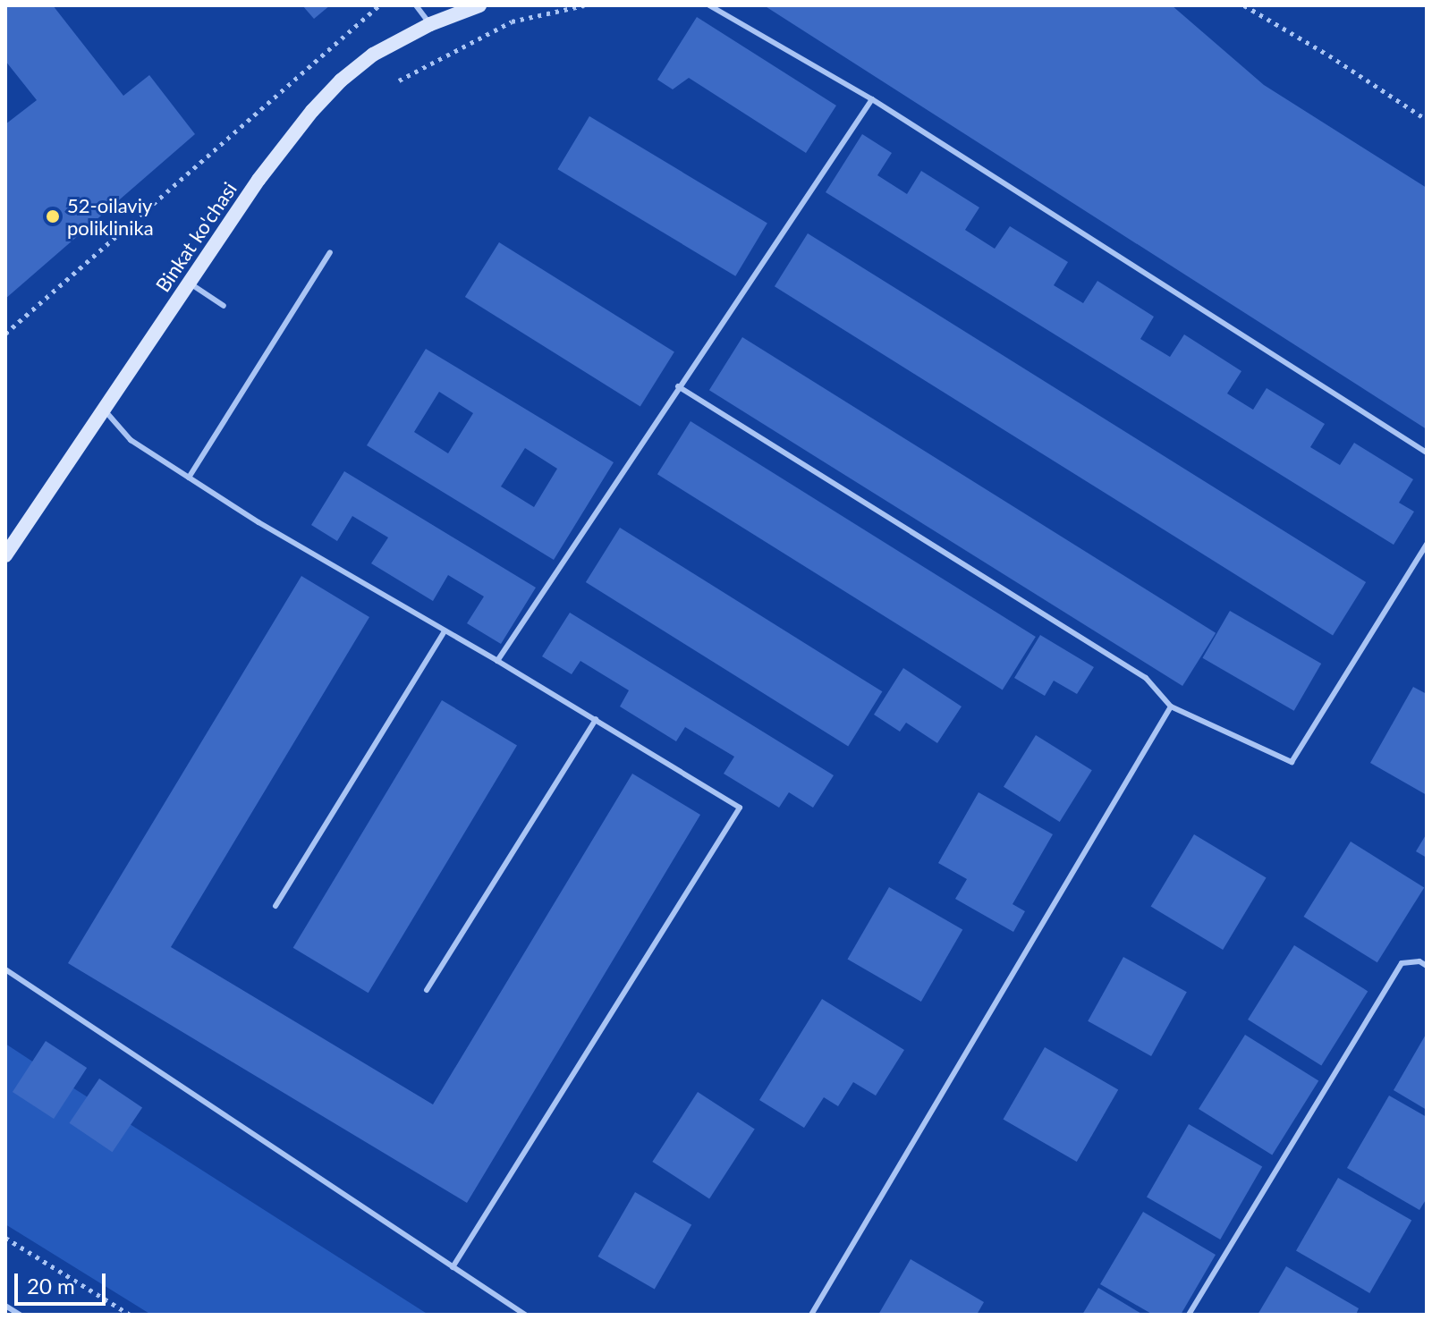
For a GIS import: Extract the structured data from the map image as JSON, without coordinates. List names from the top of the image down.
{
  "streets": {
    "main road": ["Binkat ko'chasi"]
  },
  "places": ["52-oilaviy poliklinika"],
  "scale_bar": "20 m"
}
